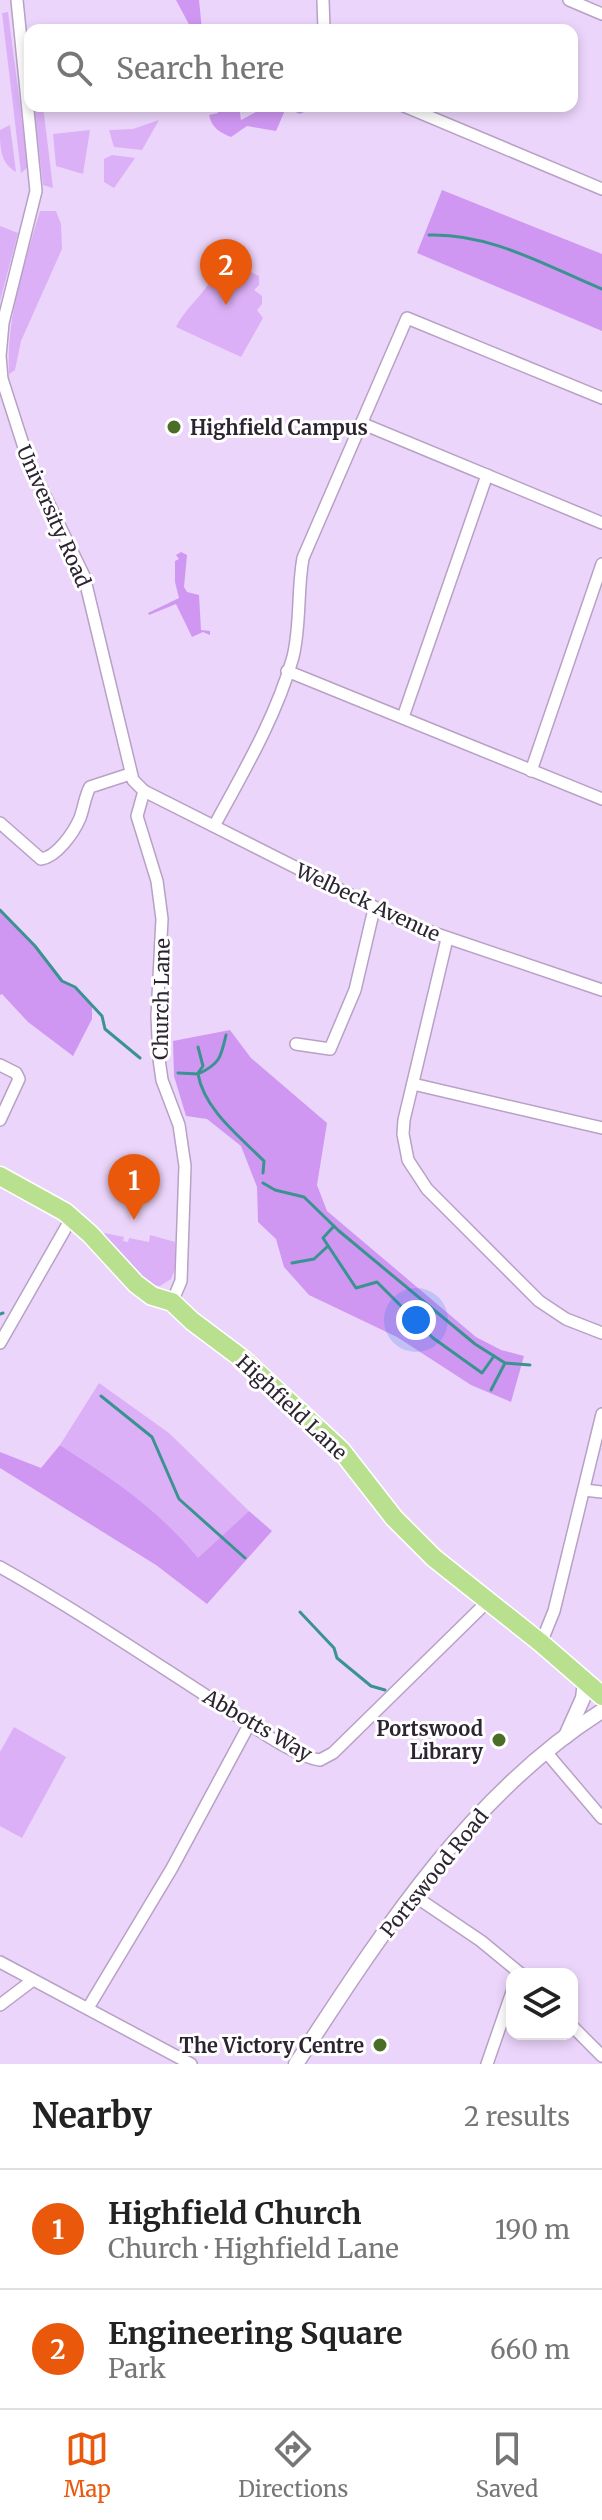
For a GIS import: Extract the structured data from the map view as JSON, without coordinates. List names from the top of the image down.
{
  "streets": {
    "main road": ["Highfield Lane"],
    "street": [
      "University Road",
      "Welbeck Avenue",
      "Church Lane",
      "Abbotts Way",
      "Portswood Road"
    ]
  },
  "crossings": [
    ["University Road", "Welbeck Avenue"],
    ["University Road", "Church Lane"],
    ["Welbeck Avenue", "Church Lane"],
    ["Church Lane", "Highfield Lane"],
    ["Highfield Lane", "Abbotts Way"]
  ],
  "places": ["Highfield Campus", "Portswood Library", "The Victory Centre"],
  "page": {
    "search": "Search here",
    "pins": ["2", "1"],
    "heading": ["Nearby", "2 results"],
    "list": [
      {
        "mark": "1",
        "name": "Highfield Church",
        "note": "Church · Highfield Lane",
        "value": "190 m"
      },
      {
        "mark": "2",
        "name": "Engineering Square",
        "note": "Park",
        "value": "660 m"
      }
    ],
    "nav": ["Map", "Directions", "Saved"]
  }
}
